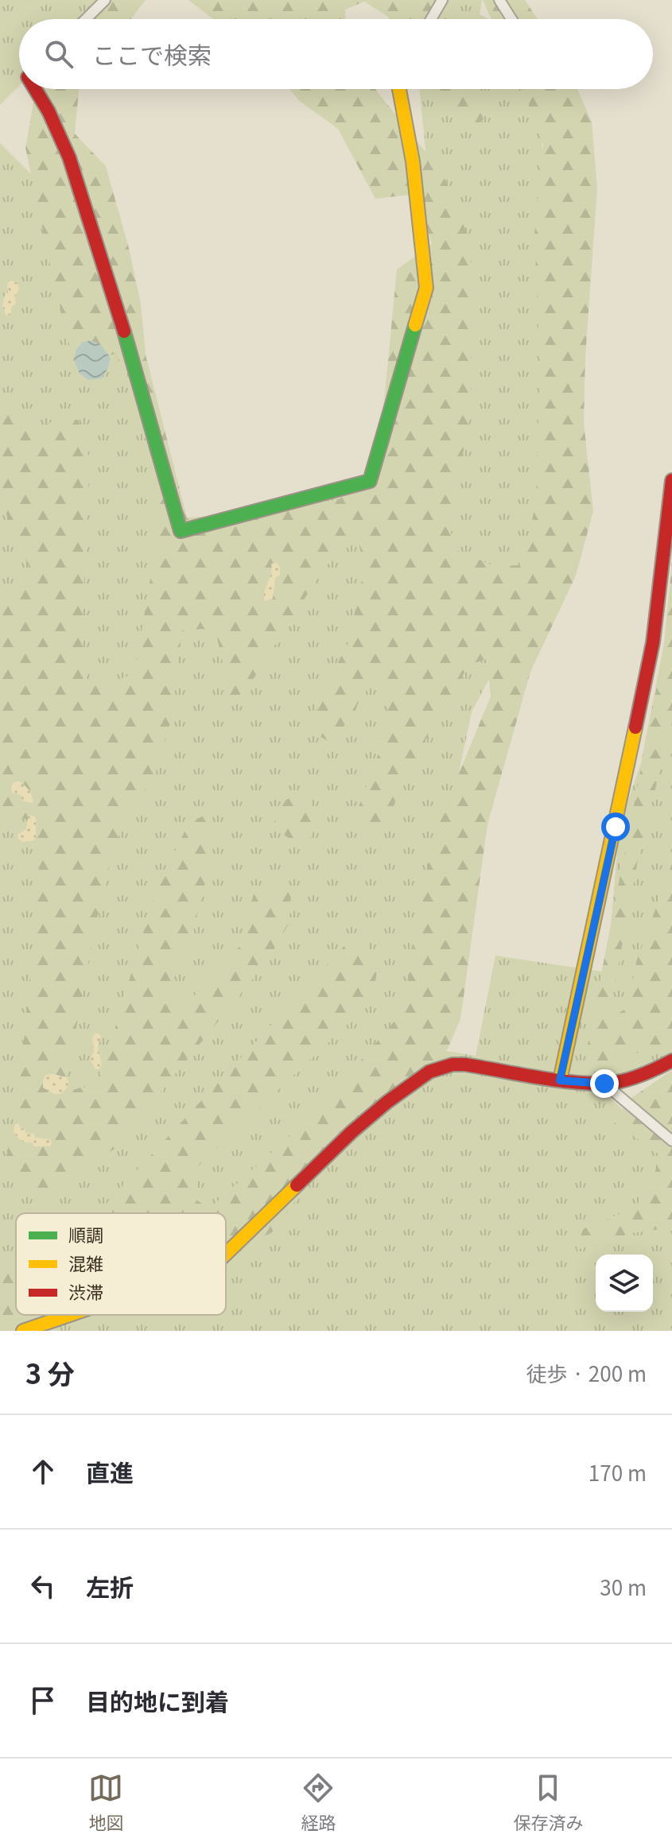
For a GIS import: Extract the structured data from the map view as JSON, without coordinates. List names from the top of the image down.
{
  "legend": ["順調", "混雑", "渋滞"],
  "page": {
    "search": "ここで検索",
    "heading": ["3 分", "徒歩 · 200 m"],
    "list": [
      ["直進", "170 m"],
      ["左折", "30 m"],
      "目的地に到着"
    ],
    "nav": ["地図", "経路", "保存済み"]
  }
}
